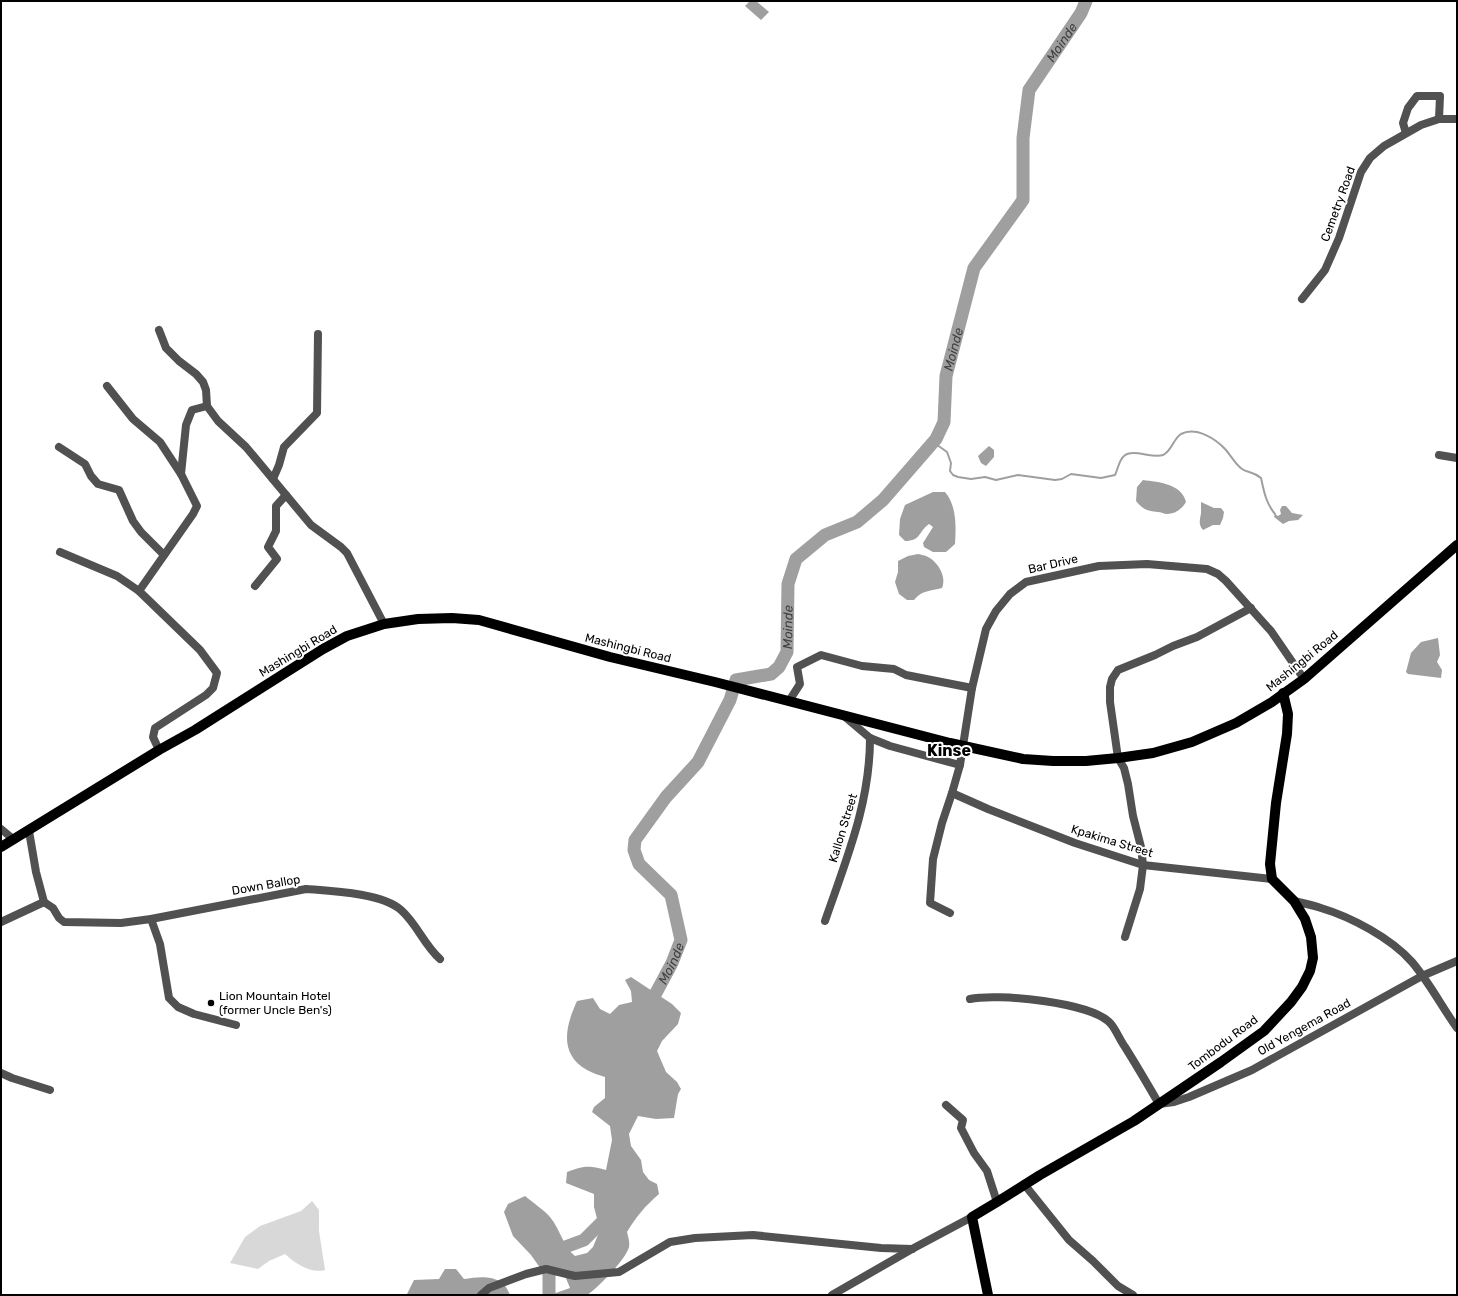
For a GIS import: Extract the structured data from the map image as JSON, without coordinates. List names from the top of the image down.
{
  "streets": {
    "main road": ["Mashingbi Road", "Tombodu Road"],
    "street": [
      "Cemetry Road",
      "Bar Drive",
      "Kallon Street",
      "Kpakima Street",
      "Down Ballop",
      "Old Yengema Road"
    ]
  },
  "crossings": [
    ["Bar Drive", "Mashingbi Road"],
    ["Bar Drive", "Kpakima Street"],
    ["Kpakima Street", "Tombodu Road"],
    ["Old Yengema Road", "Tombodu Road"]
  ],
  "districts": ["Kinse"],
  "water": ["Moinde"],
  "places": ["Lion Mountain Hotel (former Uncle Ben's)"]
}
